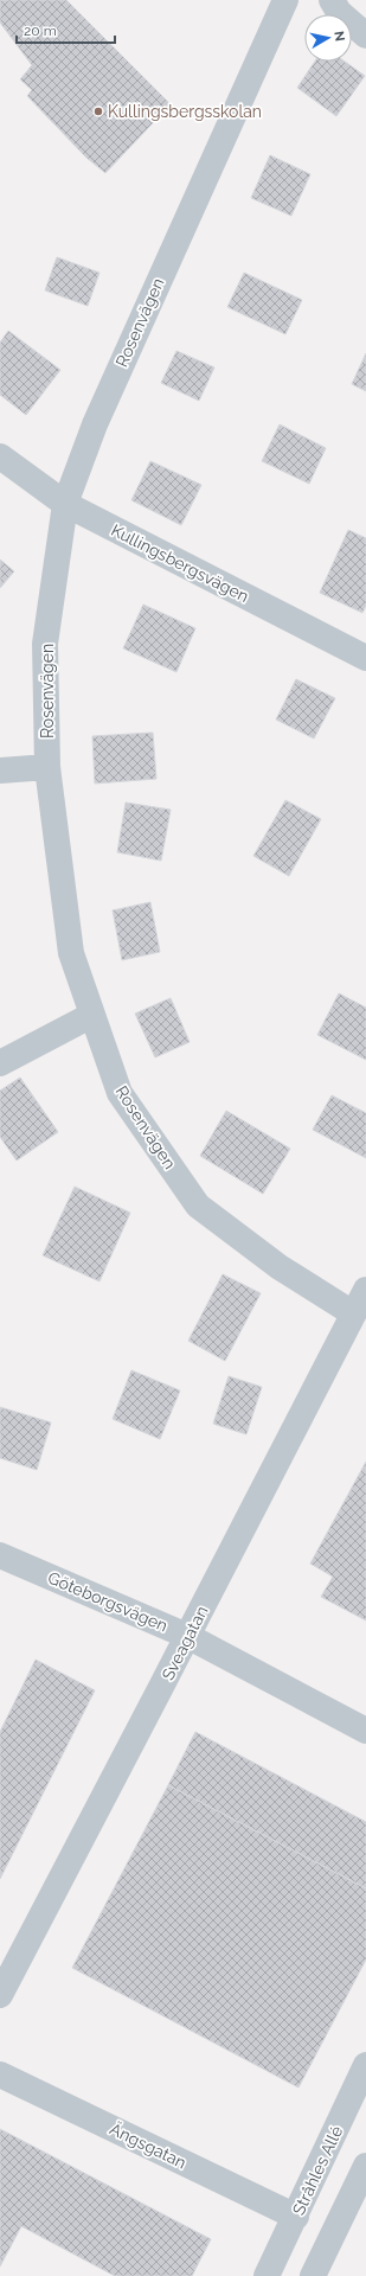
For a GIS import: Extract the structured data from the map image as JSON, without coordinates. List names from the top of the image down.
{
  "streets": {
    "street": [
      "Rosenvägen",
      "Kullingsbergsvägen",
      "Göteborgsvägen",
      "Sveagatan",
      "Ängsgatan",
      "Stråhles Allé"
    ]
  },
  "crossings": [
    ["Rosenvägen", "Kullingsbergsvägen"],
    ["Rosenvägen", "Sveagatan"],
    ["Göteborgsvägen", "Sveagatan"],
    ["Ängsgatan", "Stråhles Allé"]
  ],
  "places": ["Kullingsbergsskolan"],
  "scale_bar": "20 m",
  "north": "right"
}
